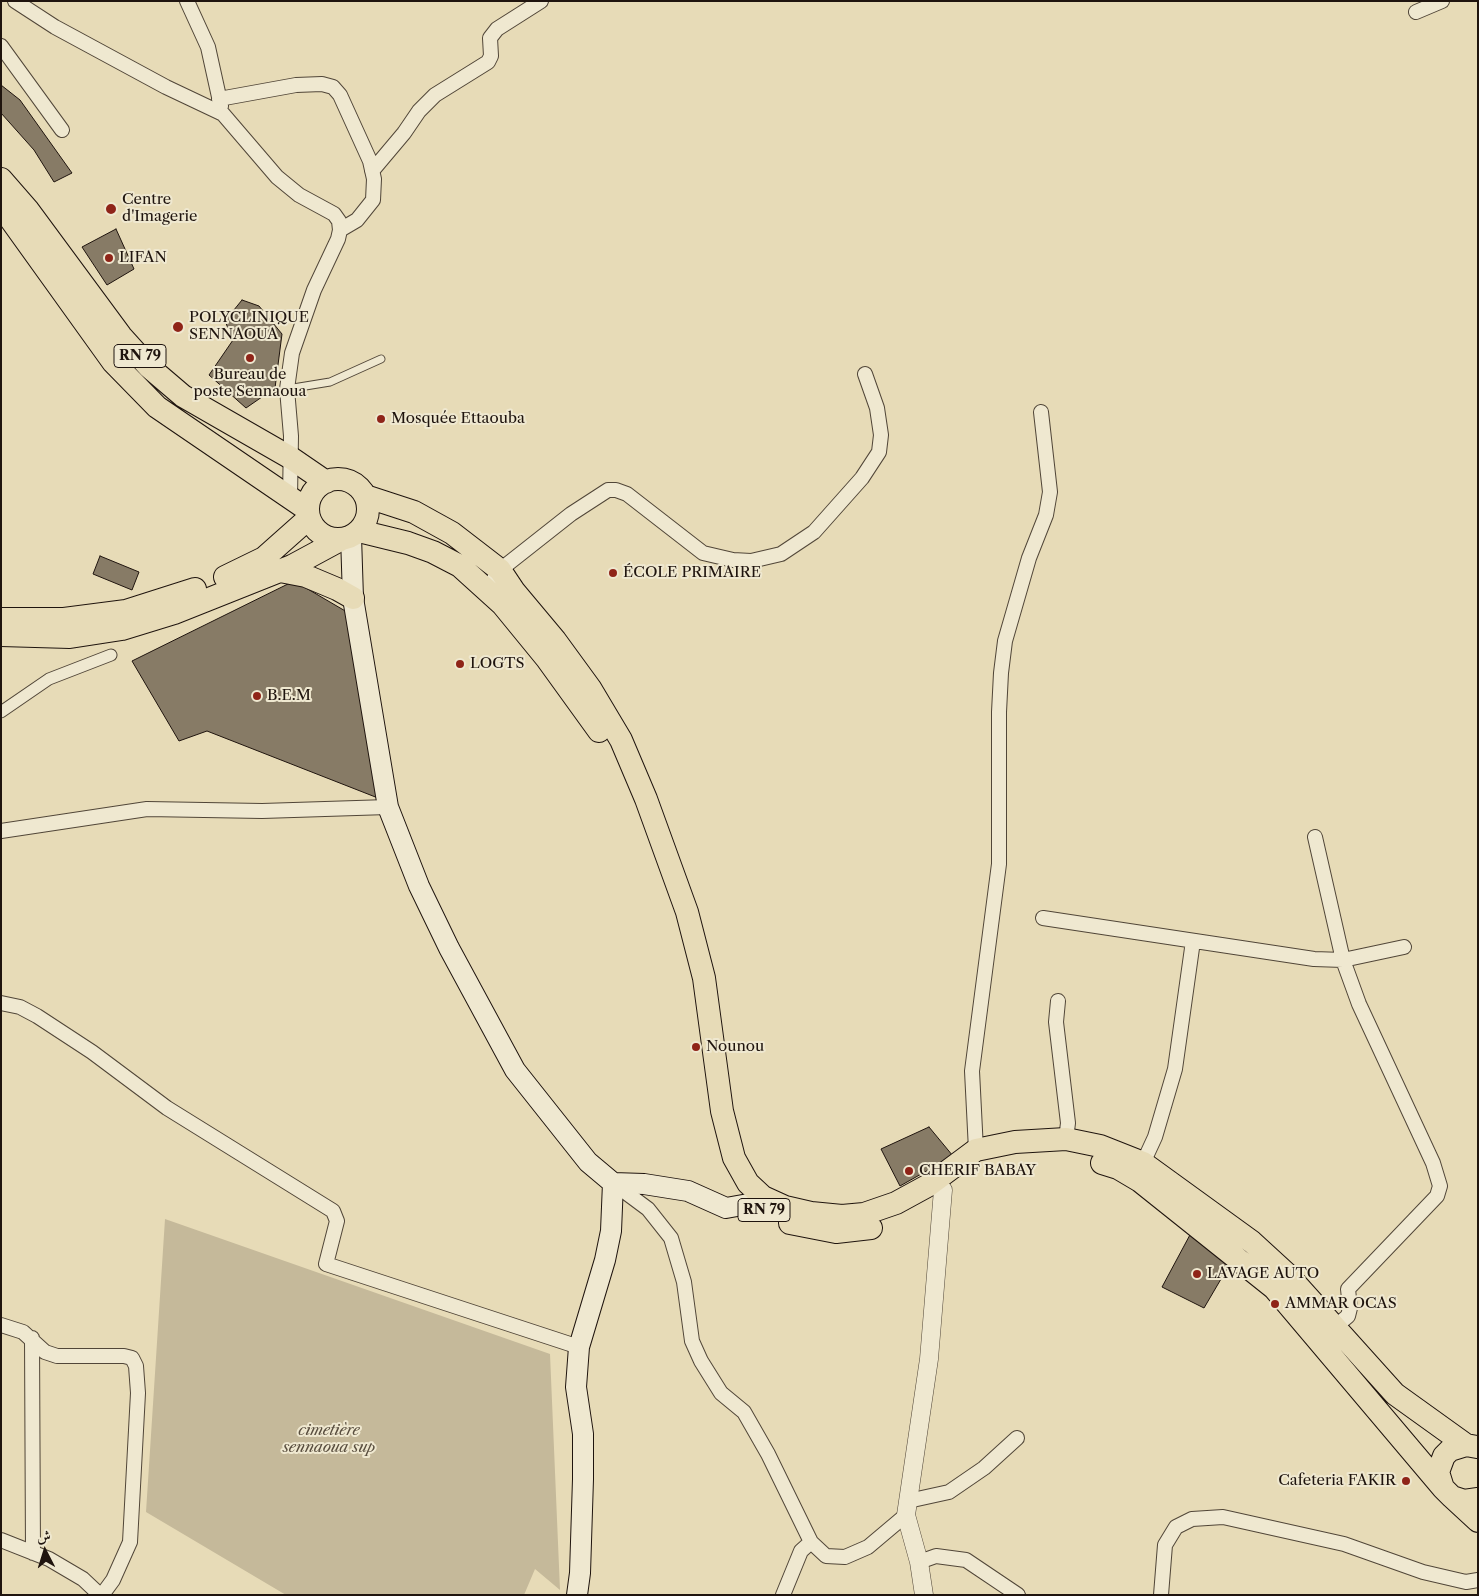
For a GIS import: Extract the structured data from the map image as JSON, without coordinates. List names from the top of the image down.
{
  "streets": {
    "main road": ["RN 79"]
  },
  "parks": ["cimetière sennaoua sup"],
  "places": [
    "Centre d'Imagerie",
    "LIFAN",
    "POLYCLINIQUE SENNAOUA",
    "Bureau de poste Sennaoua",
    "Mosquée Ettaouba",
    "ÉCOLE PRIMAIRE",
    "LOGTS",
    "B.E.M",
    "Nounou",
    "CHERIF BABAY",
    "LAVAGE AUTO",
    "AMMAR OCAS",
    "Cafeteria FAKIR"
  ],
  "north": "top"
}
